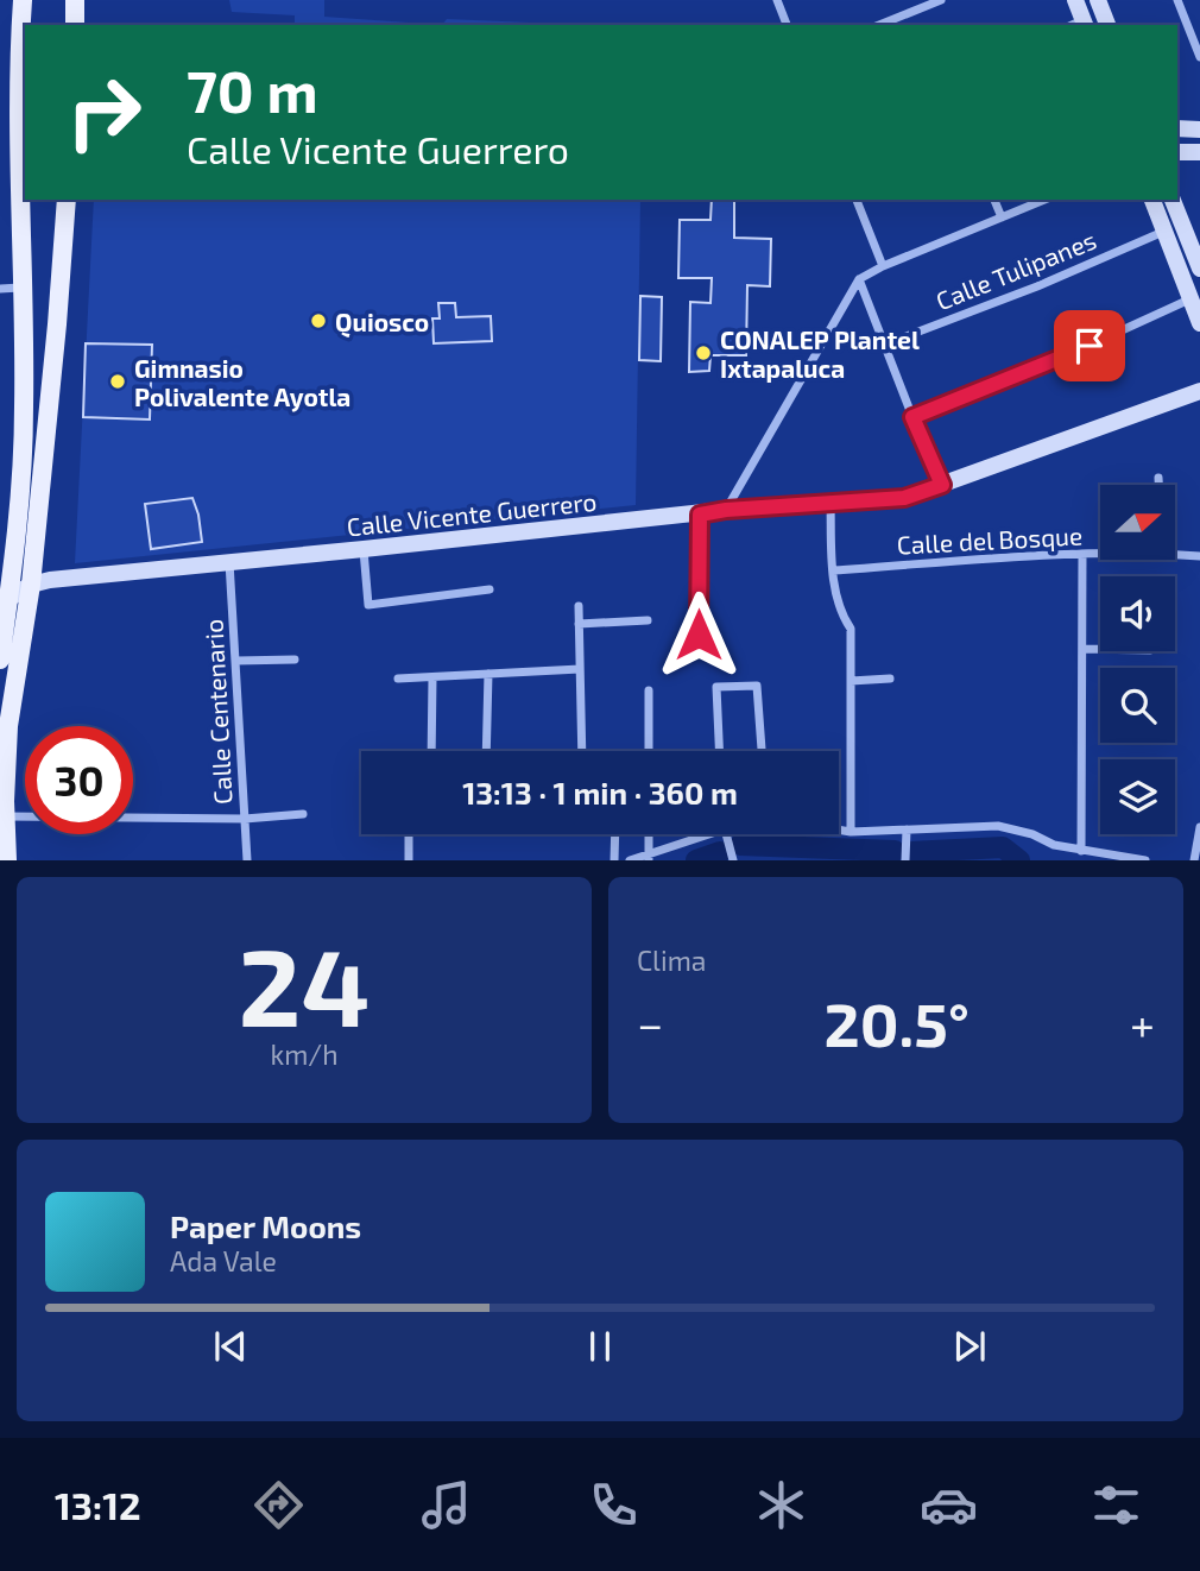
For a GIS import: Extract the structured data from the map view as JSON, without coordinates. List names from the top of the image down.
{
  "streets": {
    "street": [
      "Calle Tulipanes",
      "Calle Vicente Guerrero",
      "Calle del Bosque",
      "Calle Centenario"
    ]
  },
  "crossings": [
    ["Calle Vicente Guerrero", "Calle Centenario"]
  ],
  "places": ["Quiosco", "CONALEP Plantel Ixtapaluca", "Gimnasio Polivalente Ayotla"],
  "north": "right",
  "page": {
    "turn": ["70 m", "Calle Vicente Guerrero"],
    "limit": "30",
    "trip": "13:13 · 1 min · 360 m",
    "tile": [
      ["24", "km/h"],
      "Clima"
    ],
    "heat": ["−", "20.5°", "+"],
    "song": ["Paper Moons", "Ada Vale"],
    "tabs": "13:12"
  }
}
